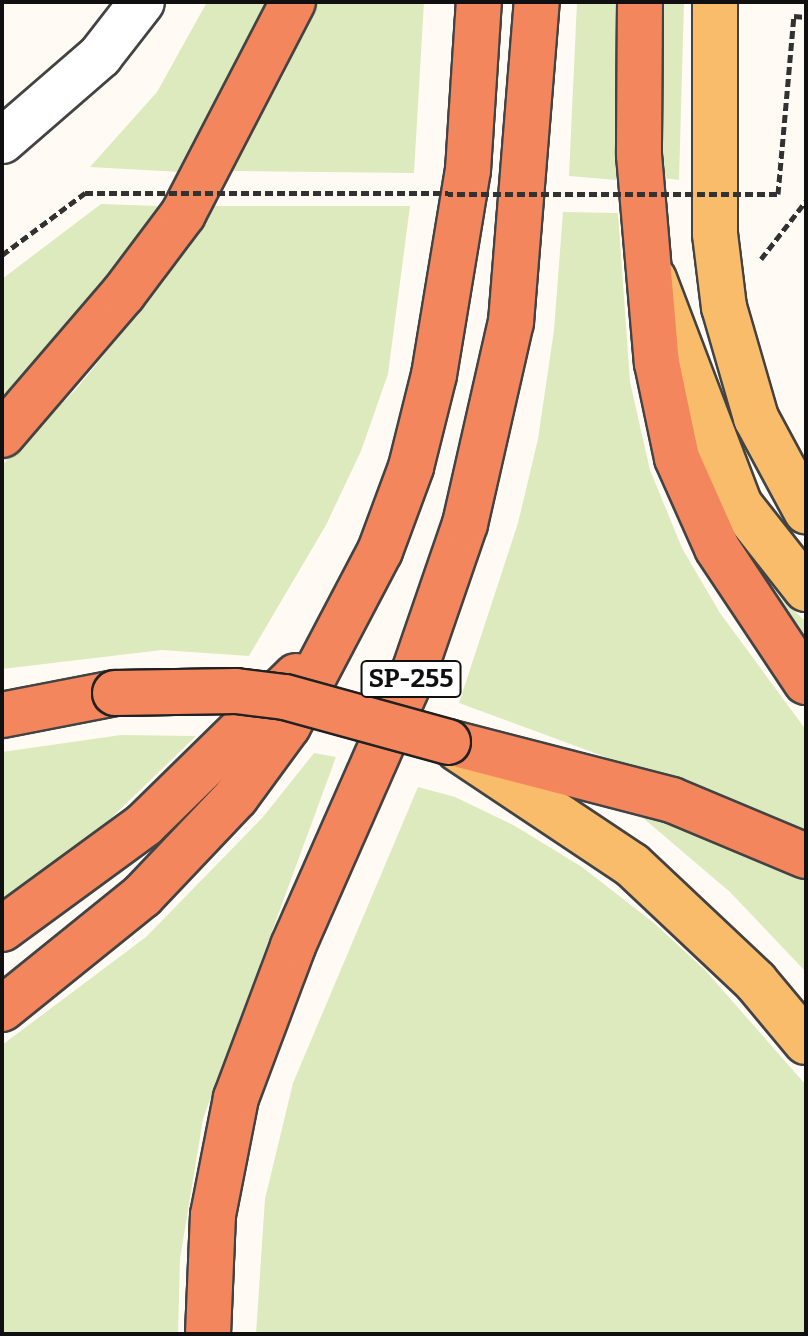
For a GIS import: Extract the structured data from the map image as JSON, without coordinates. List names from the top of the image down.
{
  "streets": {
    "highway": ["SP-255"]
  }
}
